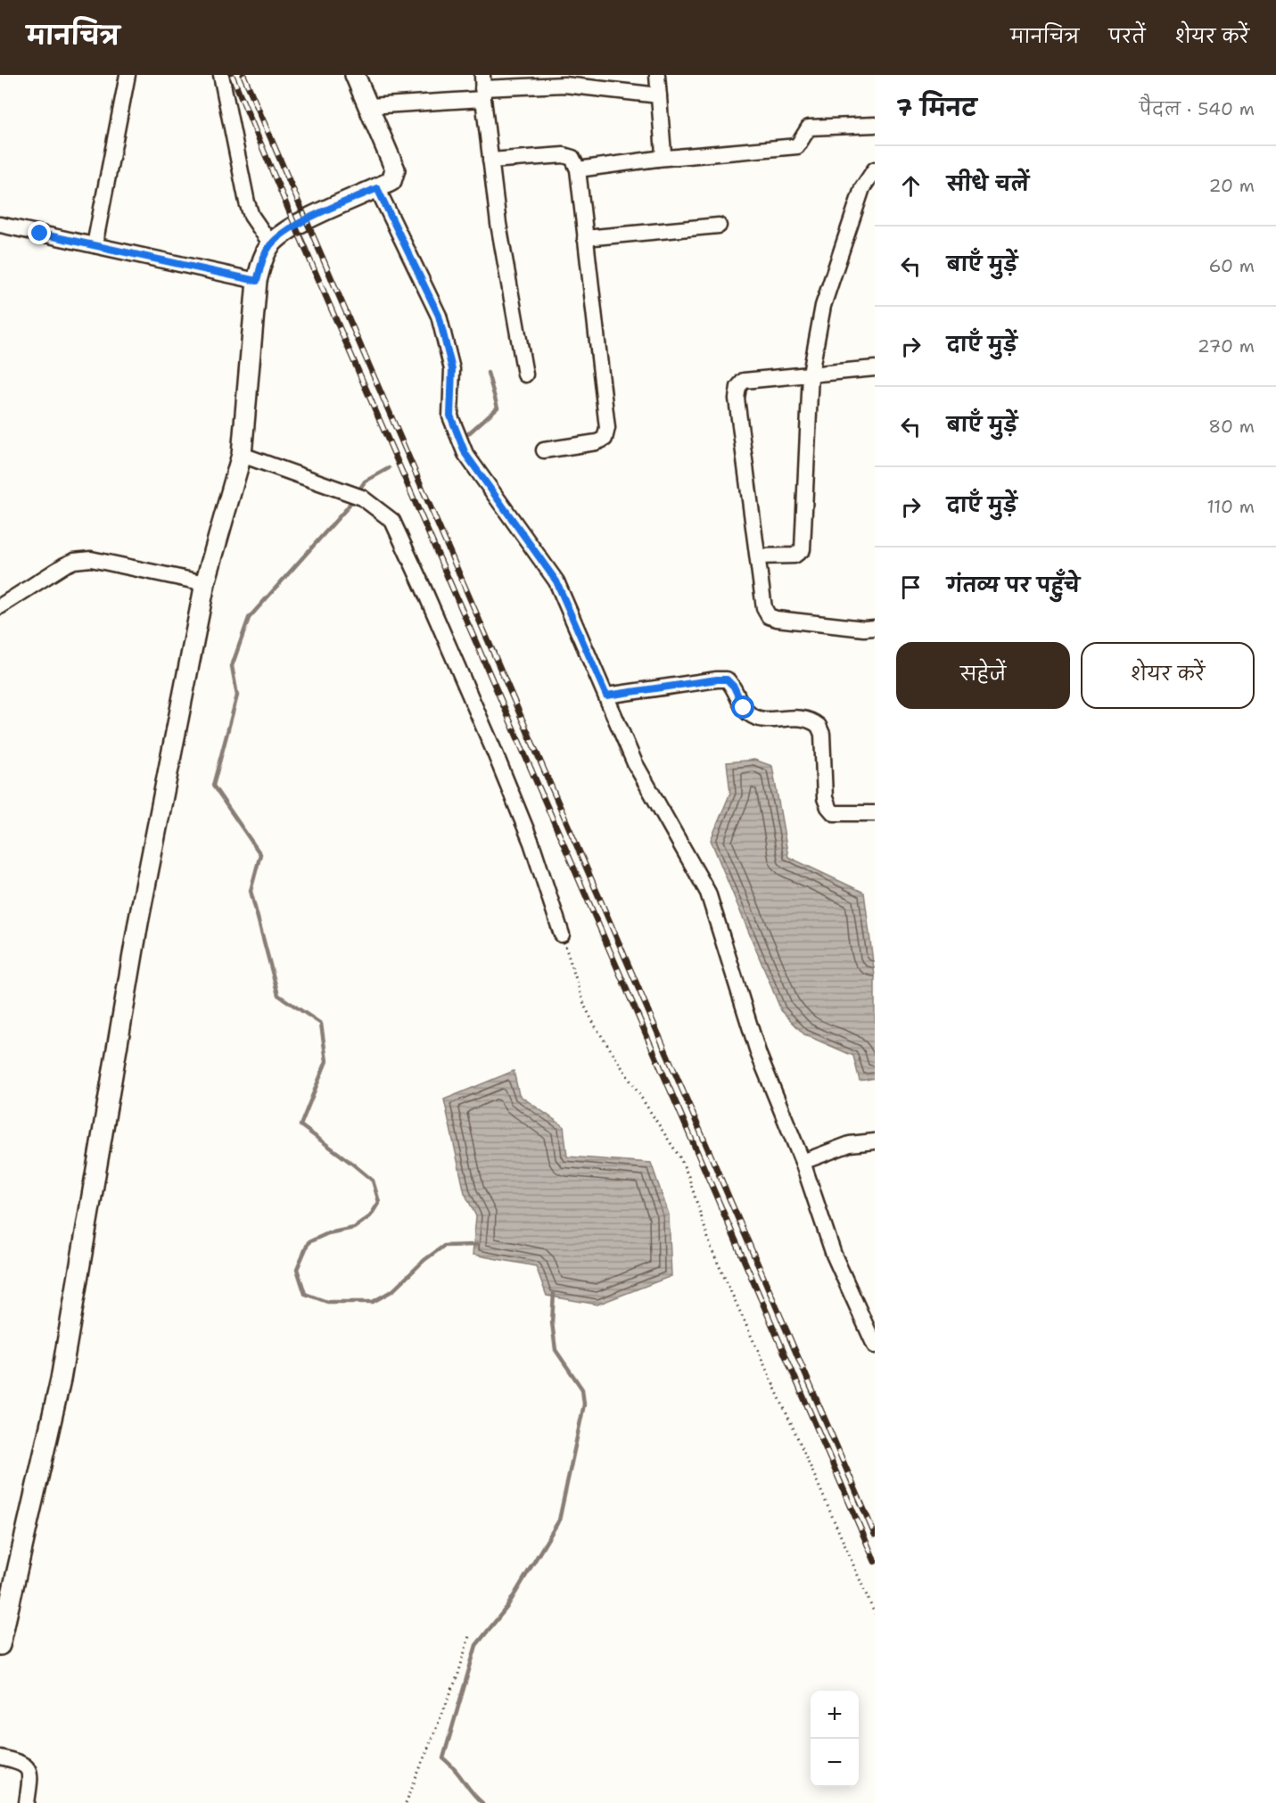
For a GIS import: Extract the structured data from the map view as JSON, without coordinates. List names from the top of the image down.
{
  "page": {
    "header": "मानचित्र",
    "nav": ["मानचित्र", "परतें", "शेयर करें"],
    "heading": ["7 मिनट", "पैदल · 540 m"],
    "list": [
      ["सीधे चलें", "20 m"],
      ["बाएँ मुड़ें", "60 m"],
      ["दाएँ मुड़ें", "270 m"],
      ["बाएँ मुड़ें", "80 m"],
      ["दाएँ मुड़ें", "110 m"],
      "गंतव्य पर पहुँचे"
    ],
    "buttons": ["सहेजें", "शेयर करें"],
    "map_buttons": ["+", "−"]
  }
}
